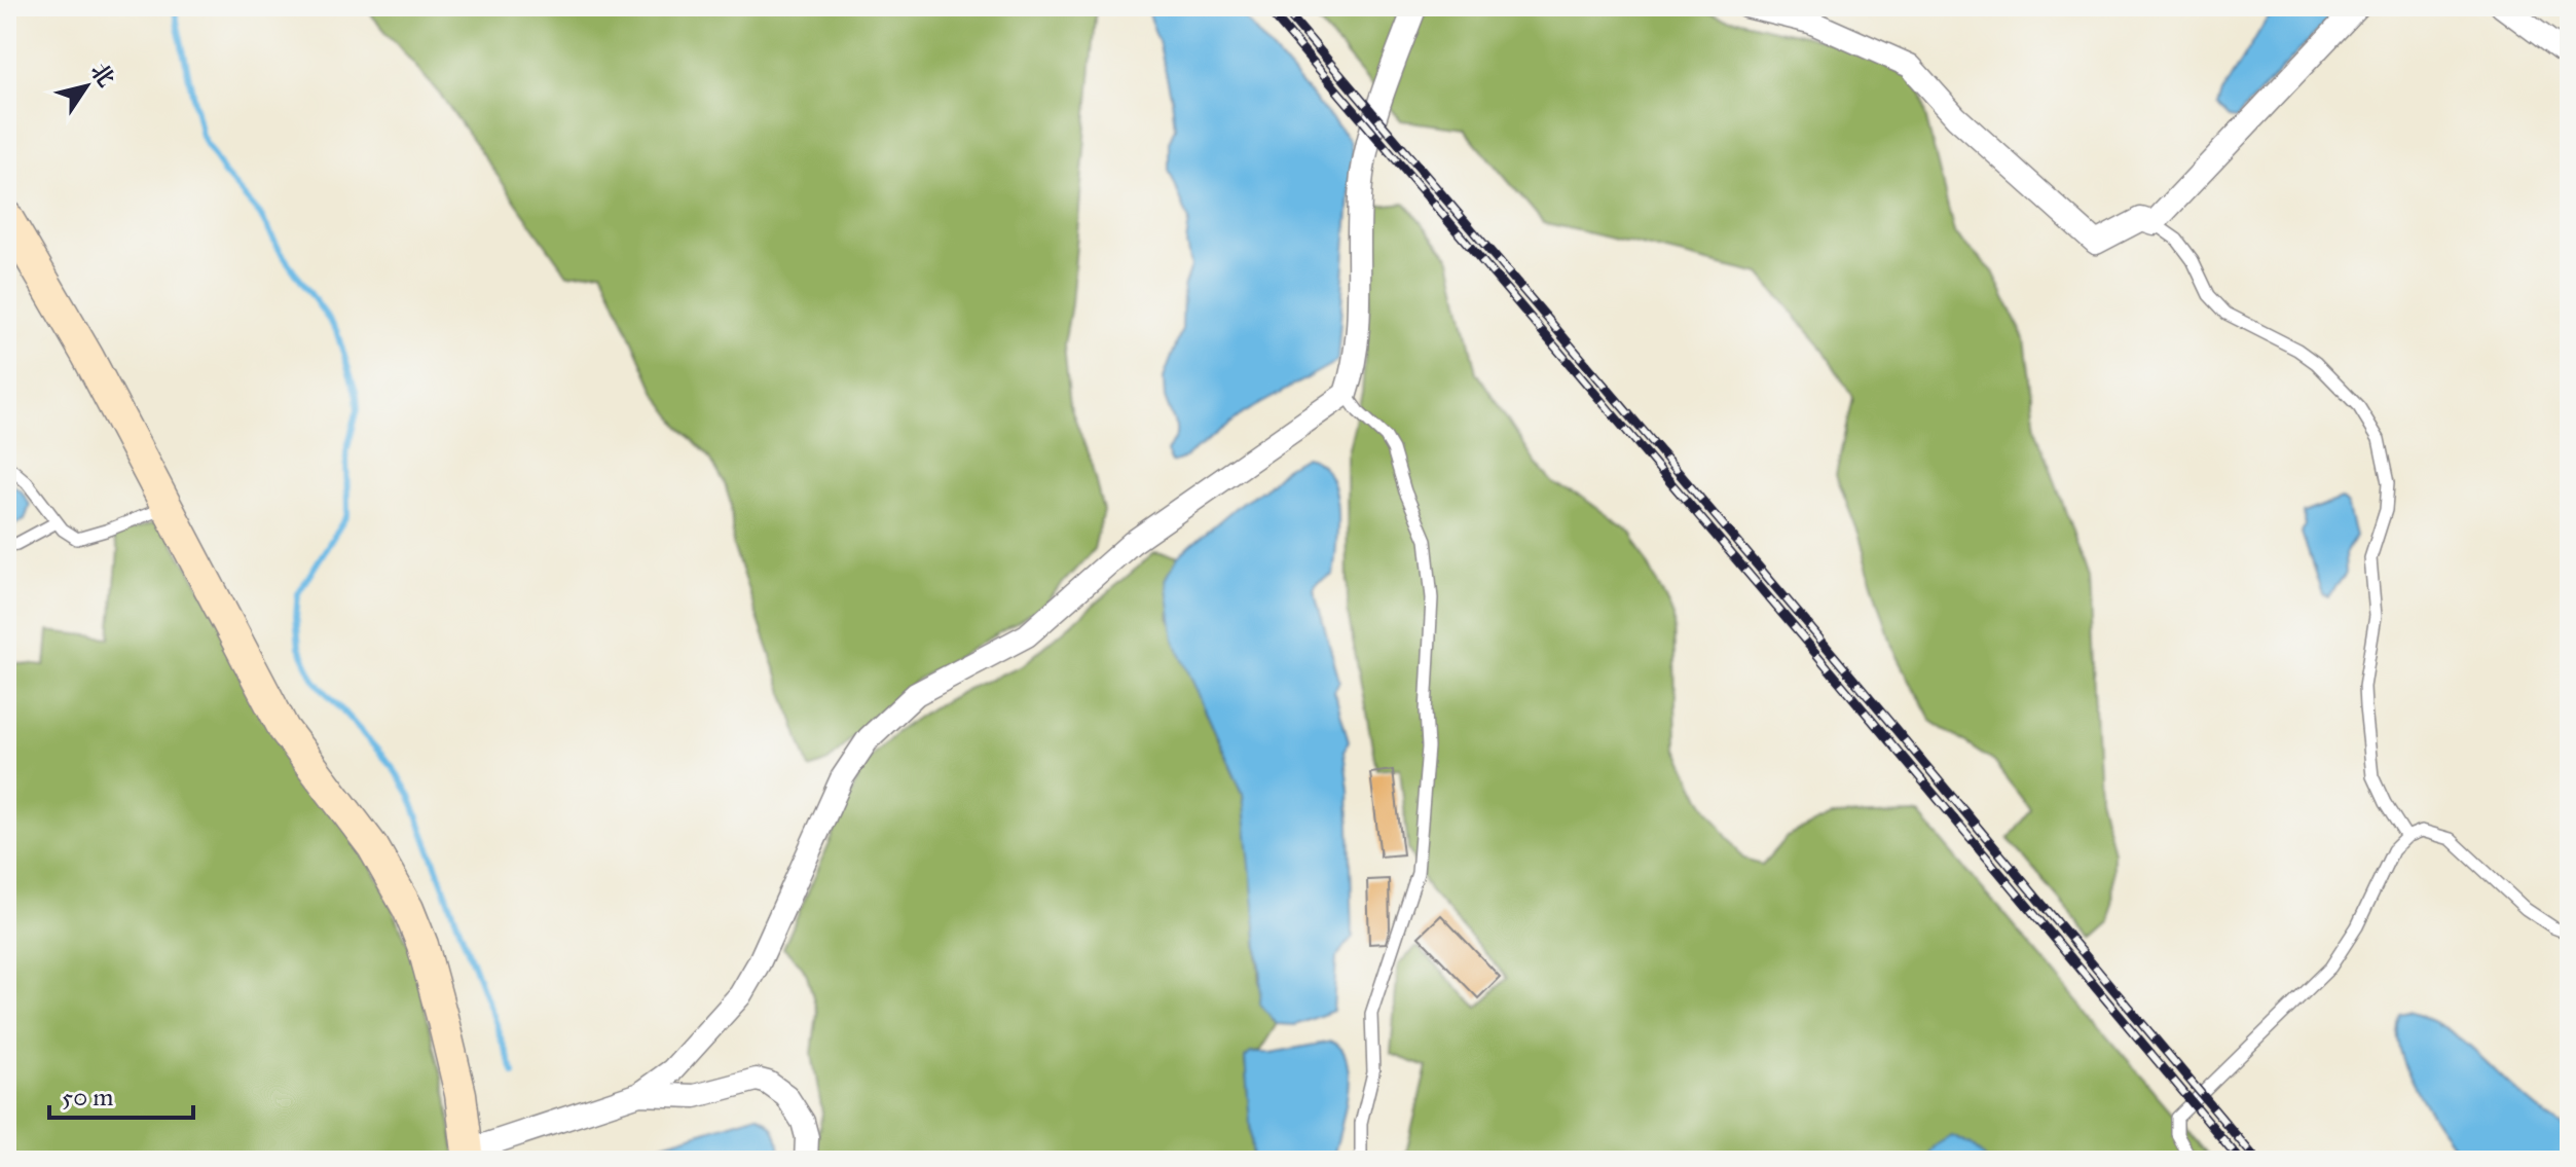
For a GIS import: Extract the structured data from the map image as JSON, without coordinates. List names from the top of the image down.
{
  "scale_bar": "50 m",
  "north": "top right"
}
